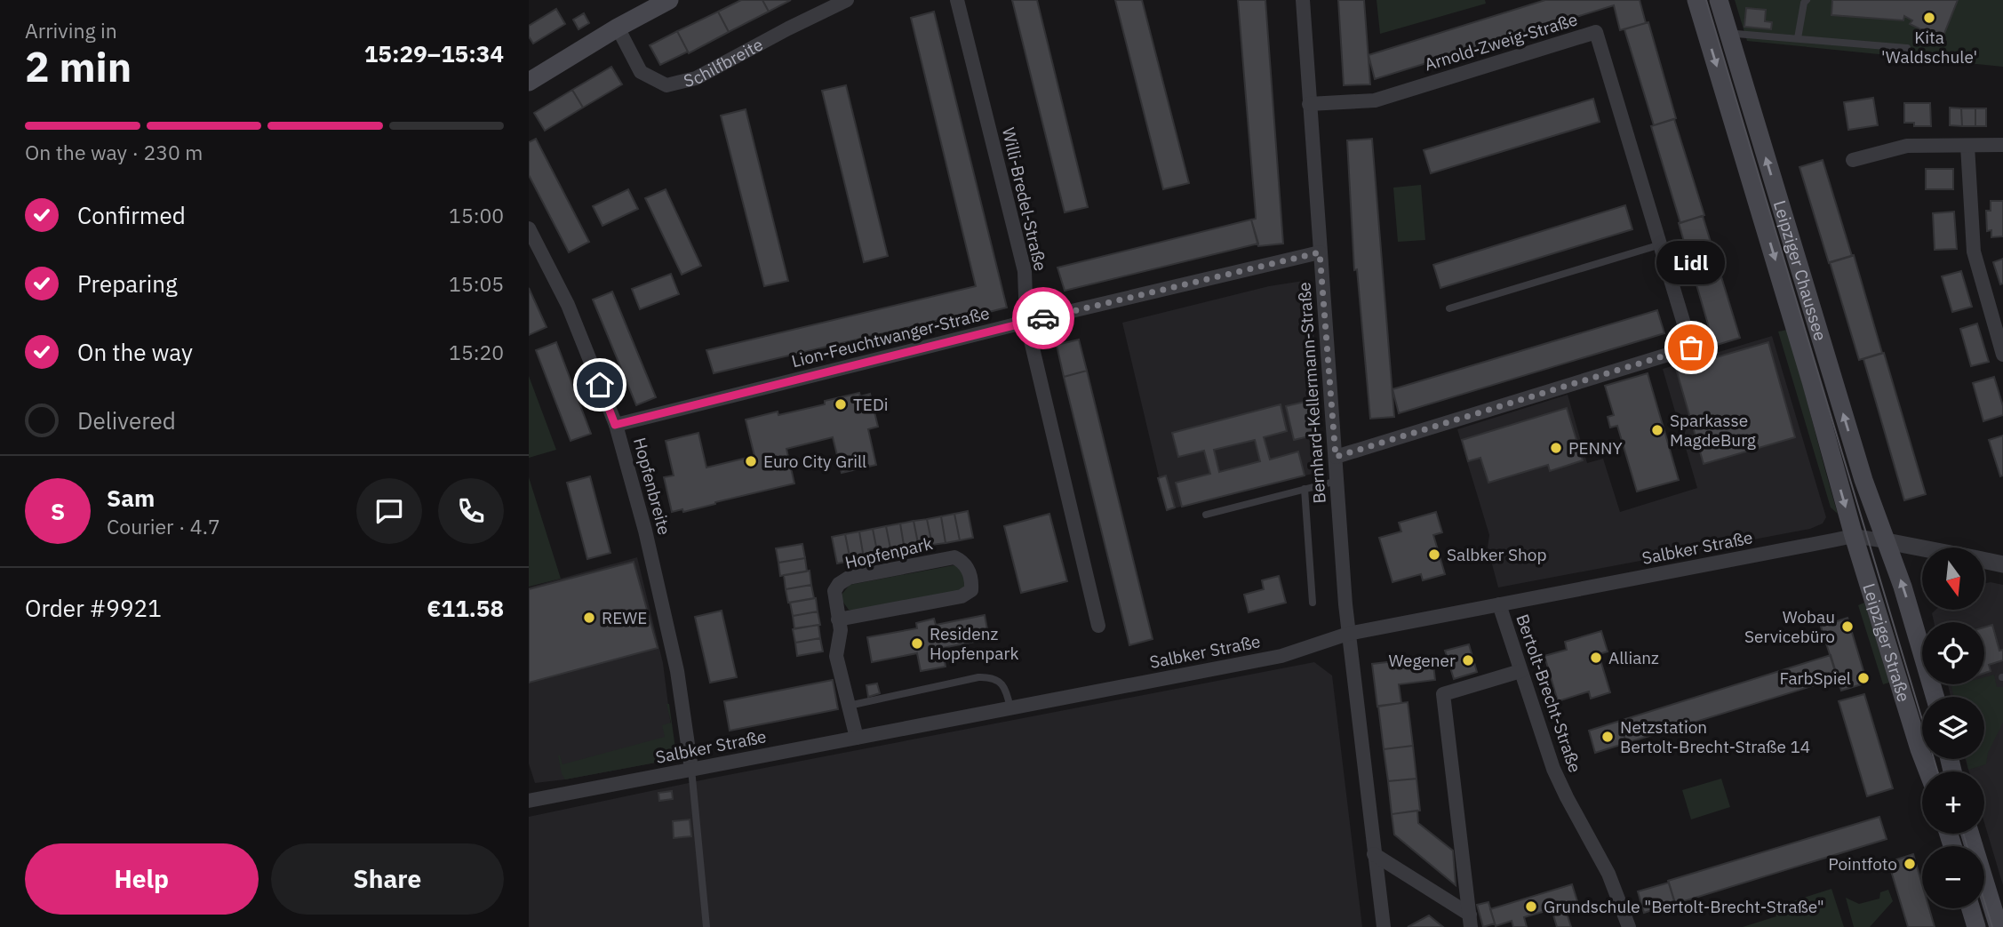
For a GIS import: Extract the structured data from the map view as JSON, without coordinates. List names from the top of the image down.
{
  "streets": {
    "main road": ["Leipziger Chaussee", "Leipziger Straße"],
    "street": [
      "Arnold-Zweig-Straße",
      "Schilfbreite",
      "Willi-Bredel-Straße",
      "Lion-Feuchtwanger-Straße",
      "Bernhard-Kellermann-Straße",
      "Hopfenbreite",
      "Salbker Straße",
      "Hopfenpark",
      "Bertolt-Brecht-Straße"
    ]
  },
  "crossings": [
    ["Arnold-Zweig-Straße", "Bernhard-Kellermann-Straße"],
    ["Willi-Bredel-Straße", "Lion-Feuchtwanger-Straße"],
    ["Leipziger Chaussee", "Salbker Straße"],
    ["Leipziger Chaussee", "Leipziger Straße"],
    ["Lion-Feuchtwanger-Straße", "Bernhard-Kellermann-Straße"],
    ["Lion-Feuchtwanger-Straße", "Hopfenbreite"],
    ["Bernhard-Kellermann-Straße", "Salbker Straße"],
    ["Hopfenbreite", "Salbker Straße"],
    ["Salbker Straße", "Hopfenpark"],
    ["Salbker Straße", "Leipziger Straße"],
    ["Salbker Straße", "Bertolt-Brecht-Straße"]
  ],
  "places": [
    "Kita 'Waldschule'",
    "Lidl",
    "TEDi",
    "Sparkasse MagdeBurg",
    "PENNY",
    "Euro City Grill",
    "Salbker Shop",
    "REWE",
    "Wobau Servicebüro",
    "Residenz Hopfenpark",
    "Allianz",
    "Wegener",
    "FarbSpiel",
    "Netzstation Bertolt-Brecht-Straße 14",
    "Pointfoto",
    "Grundschule \"Bertolt-Brecht-Straße\""
  ],
  "north": "bottom",
  "page": {
    "heading": ["2 min", "Arriving in", "15:29–15:34"],
    "panel": [
      "Sam",
      "Courier · 4.7",
      "Order #9921",
      "€11.58"
    ],
    "bar": "On the way · 230 m",
    "list": [
      ["Confirmed", "15:00"],
      ["Preparing", "15:05"],
      ["On the way", "15:20"],
      "Delivered"
    ],
    "bubble": "Lidl",
    "round": "S",
    "map_buttons": ["+", "−"],
    "buttons": ["Help", "Share"]
  }
}
